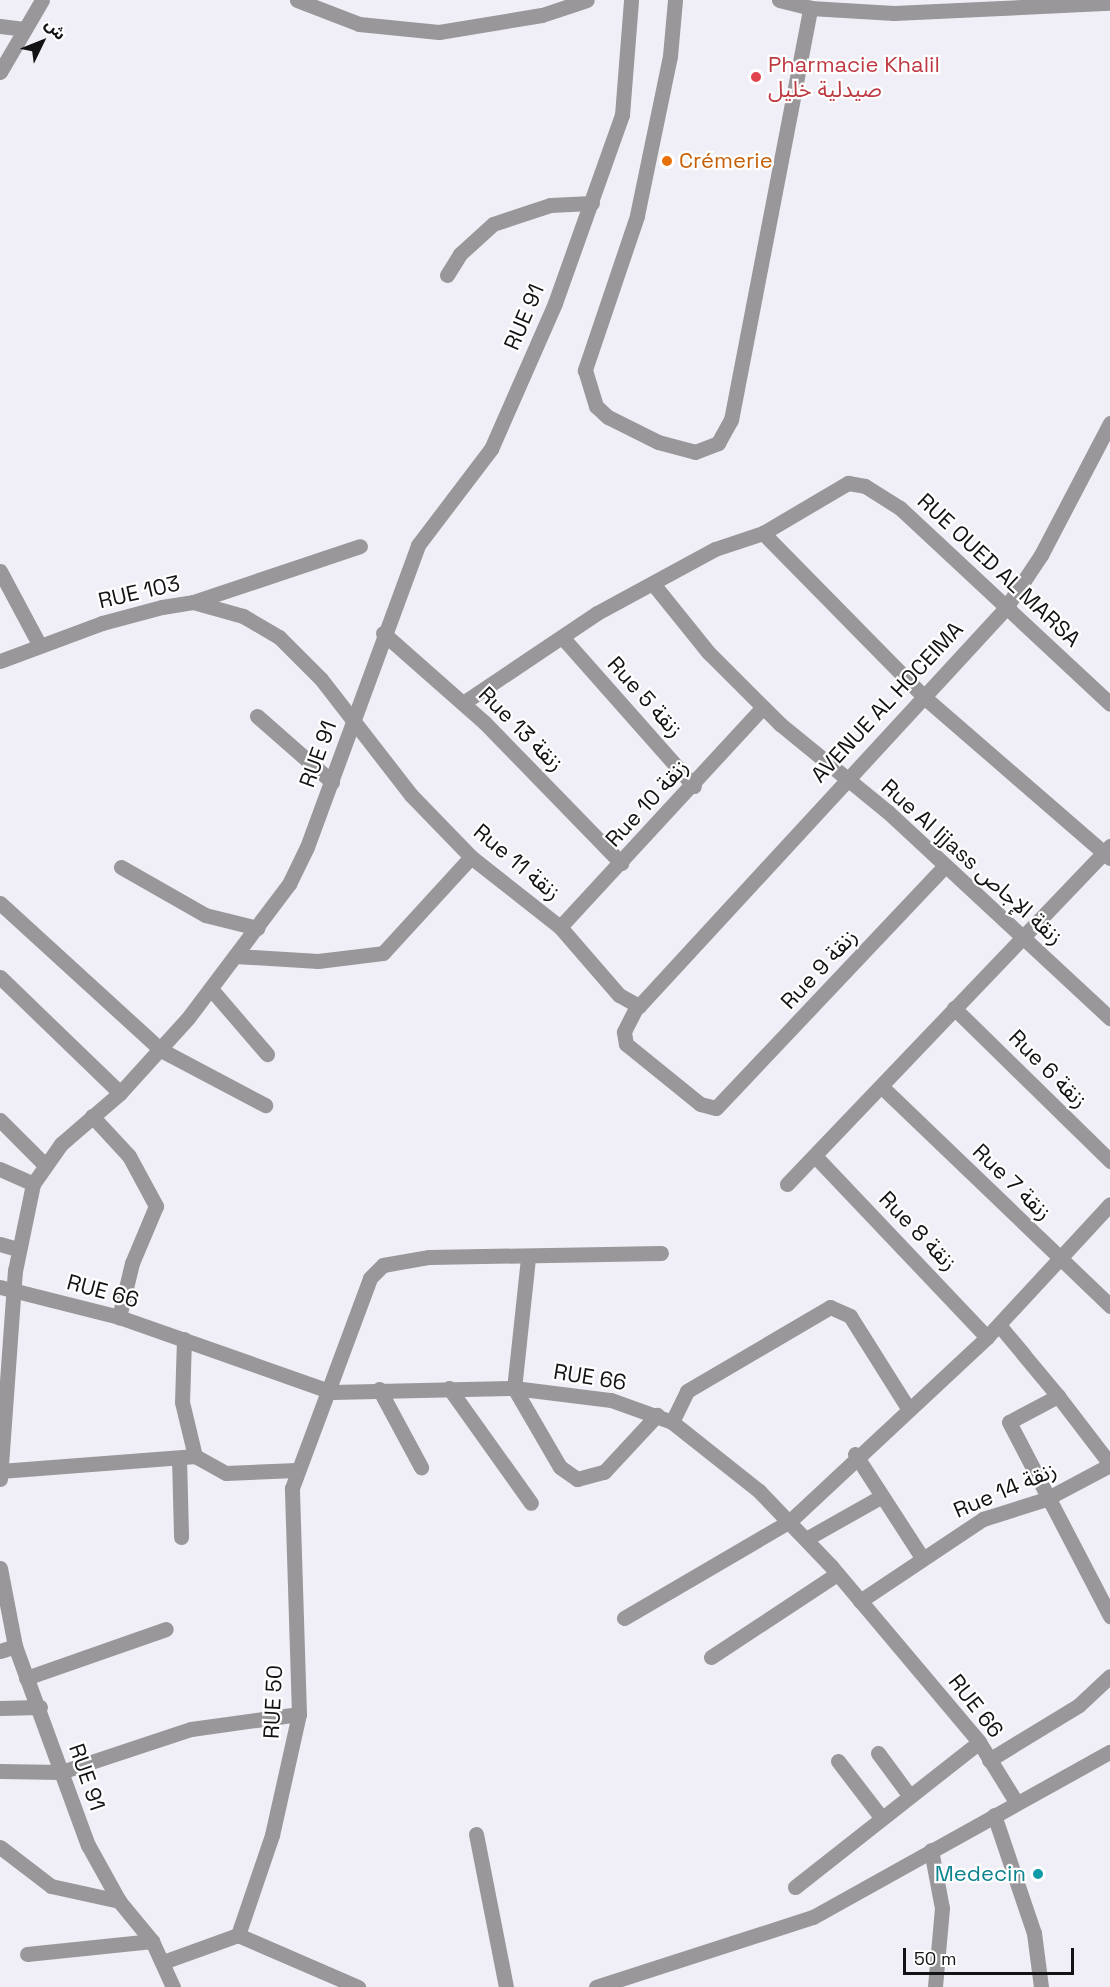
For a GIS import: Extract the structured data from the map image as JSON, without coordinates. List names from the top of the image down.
{
  "streets": {
    "street": [
      "RUE 91",
      "RUE OUED AL MARSA",
      "RUE 103",
      "Rue 5 زنقة",
      "AVENUE AL HOCEIMA",
      "Rue 13 زنقة",
      "Rue 10 زنقة",
      "Rue 11 زنقة",
      "Rue Al Ijjass زنقة الإجاص",
      "Rue 9 زنقة",
      "Rue 6 زنقة",
      "Rue 7 زنقة",
      "Rue 8 زنقة",
      "RUE 66",
      "Rue 14 زنقة",
      "RUE 50"
    ]
  },
  "crossings": [
    ["RUE 91", "RUE 103"],
    ["RUE 91", "Rue 13 زنقة"],
    ["RUE 91", "Rue 11 زنقة"],
    ["RUE 91", "RUE 66"],
    ["RUE OUED AL MARSA", "AVENUE AL HOCEIMA"],
    ["RUE 103", "Rue 11 زنقة"],
    ["Rue 5 زنقة", "Rue 10 زنقة"],
    ["AVENUE AL HOCEIMA", "Rue 11 زنقة"],
    ["AVENUE AL HOCEIMA", "Rue Al Ijjass زنقة الإجاص"],
    ["AVENUE AL HOCEIMA", "Rue 9 زنقة"],
    ["Rue 13 زنقة", "Rue 10 زنقة"],
    ["Rue 10 زنقة", "Rue 11 زنقة"],
    ["Rue 10 زنقة", "Rue Al Ijjass زنقة الإجاص"],
    ["Rue 11 زنقة", "Rue 9 زنقة"],
    ["Rue Al Ijjass زنقة الإجاص", "Rue 9 زنقة"],
    ["RUE 66", "Rue 14 زنقة"],
    ["RUE 66", "RUE 50"]
  ],
  "places": ["Pharmacie Khalil صيدلية خليل", "Crémerie", "Medecin"],
  "scale_bar": "50 m",
  "north": "top right"
}
